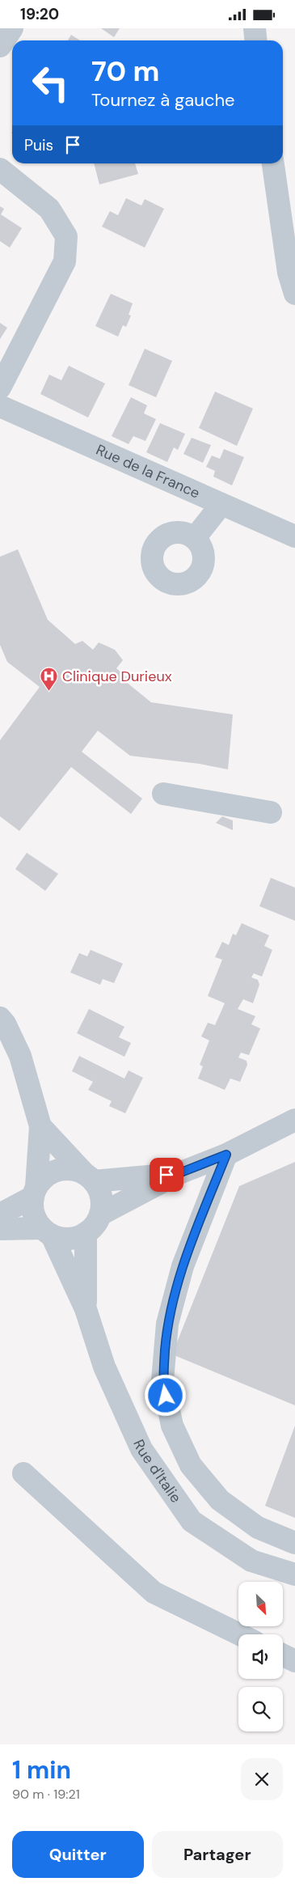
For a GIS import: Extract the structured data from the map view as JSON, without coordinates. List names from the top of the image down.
{
  "streets": {
    "street": ["Rue de la France", "Rue d'Italie"]
  },
  "places": {
    "hospital": ["Clinique Durieux"]
  },
  "north": "bottom right",
  "page": {
    "status": "19:20",
    "turn": ["70 m", "Tournez à gauche"],
    "then": "Puis",
    "heading": ["1 min", "90 m · 19:21"],
    "buttons": ["Quitter", "Partager"]
  }
}
